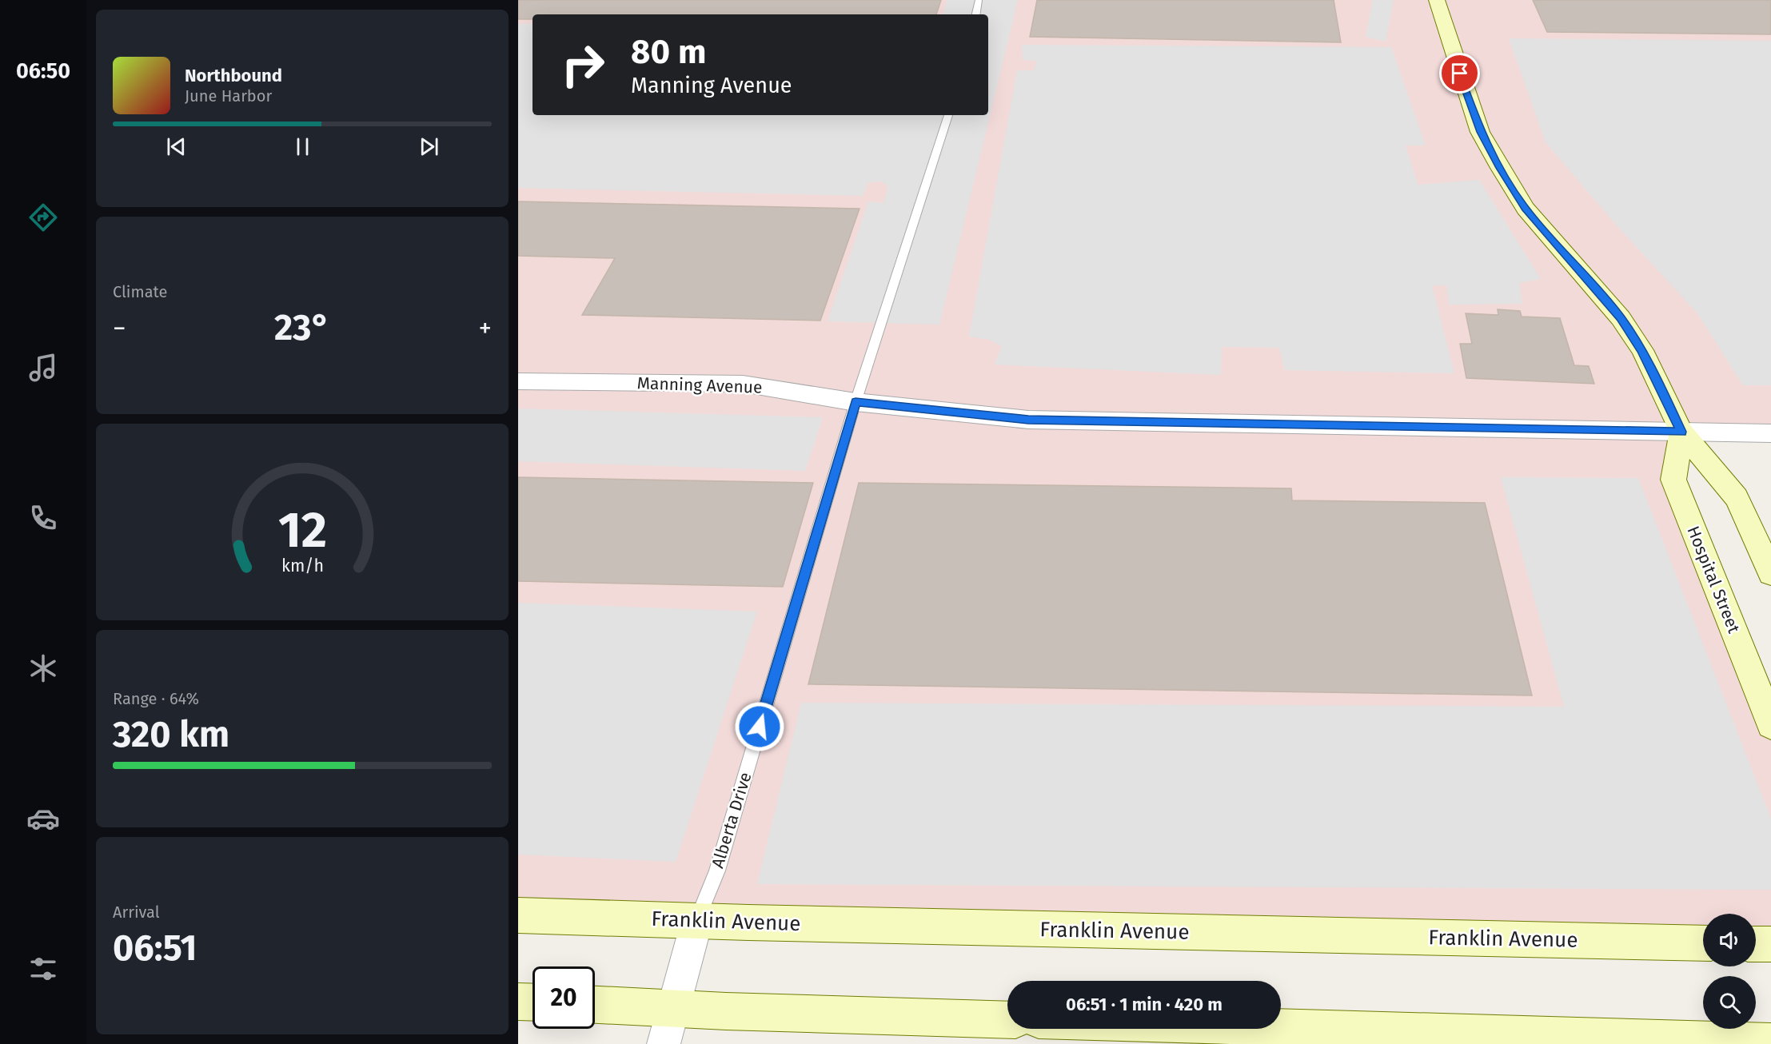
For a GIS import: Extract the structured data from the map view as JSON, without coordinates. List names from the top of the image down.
{
  "streets": {
    "main road": ["Hospital Street", "Franklin Avenue"],
    "street": ["Manning Avenue", "Alberta Drive"]
  },
  "crossings": [
    ["Manning Avenue", "Hospital Street"],
    ["Manning Avenue", "Alberta Drive"],
    ["Alberta Drive", "Franklin Avenue"]
  ],
  "page": {
    "tabs": "06:50",
    "turn": ["80 m", "Manning Avenue"],
    "song": ["Northbound", "June Harbor"],
    "tile": [
      "Climate",
      ["Range · 64%", "320 km"],
      ["Arrival", "06:51"]
    ],
    "heat": ["−", "23°", "+"],
    "limit": "20",
    "trip": "06:51 · 1 min · 420 m",
    "gauge": ["12", "km/h"]
  }
}
